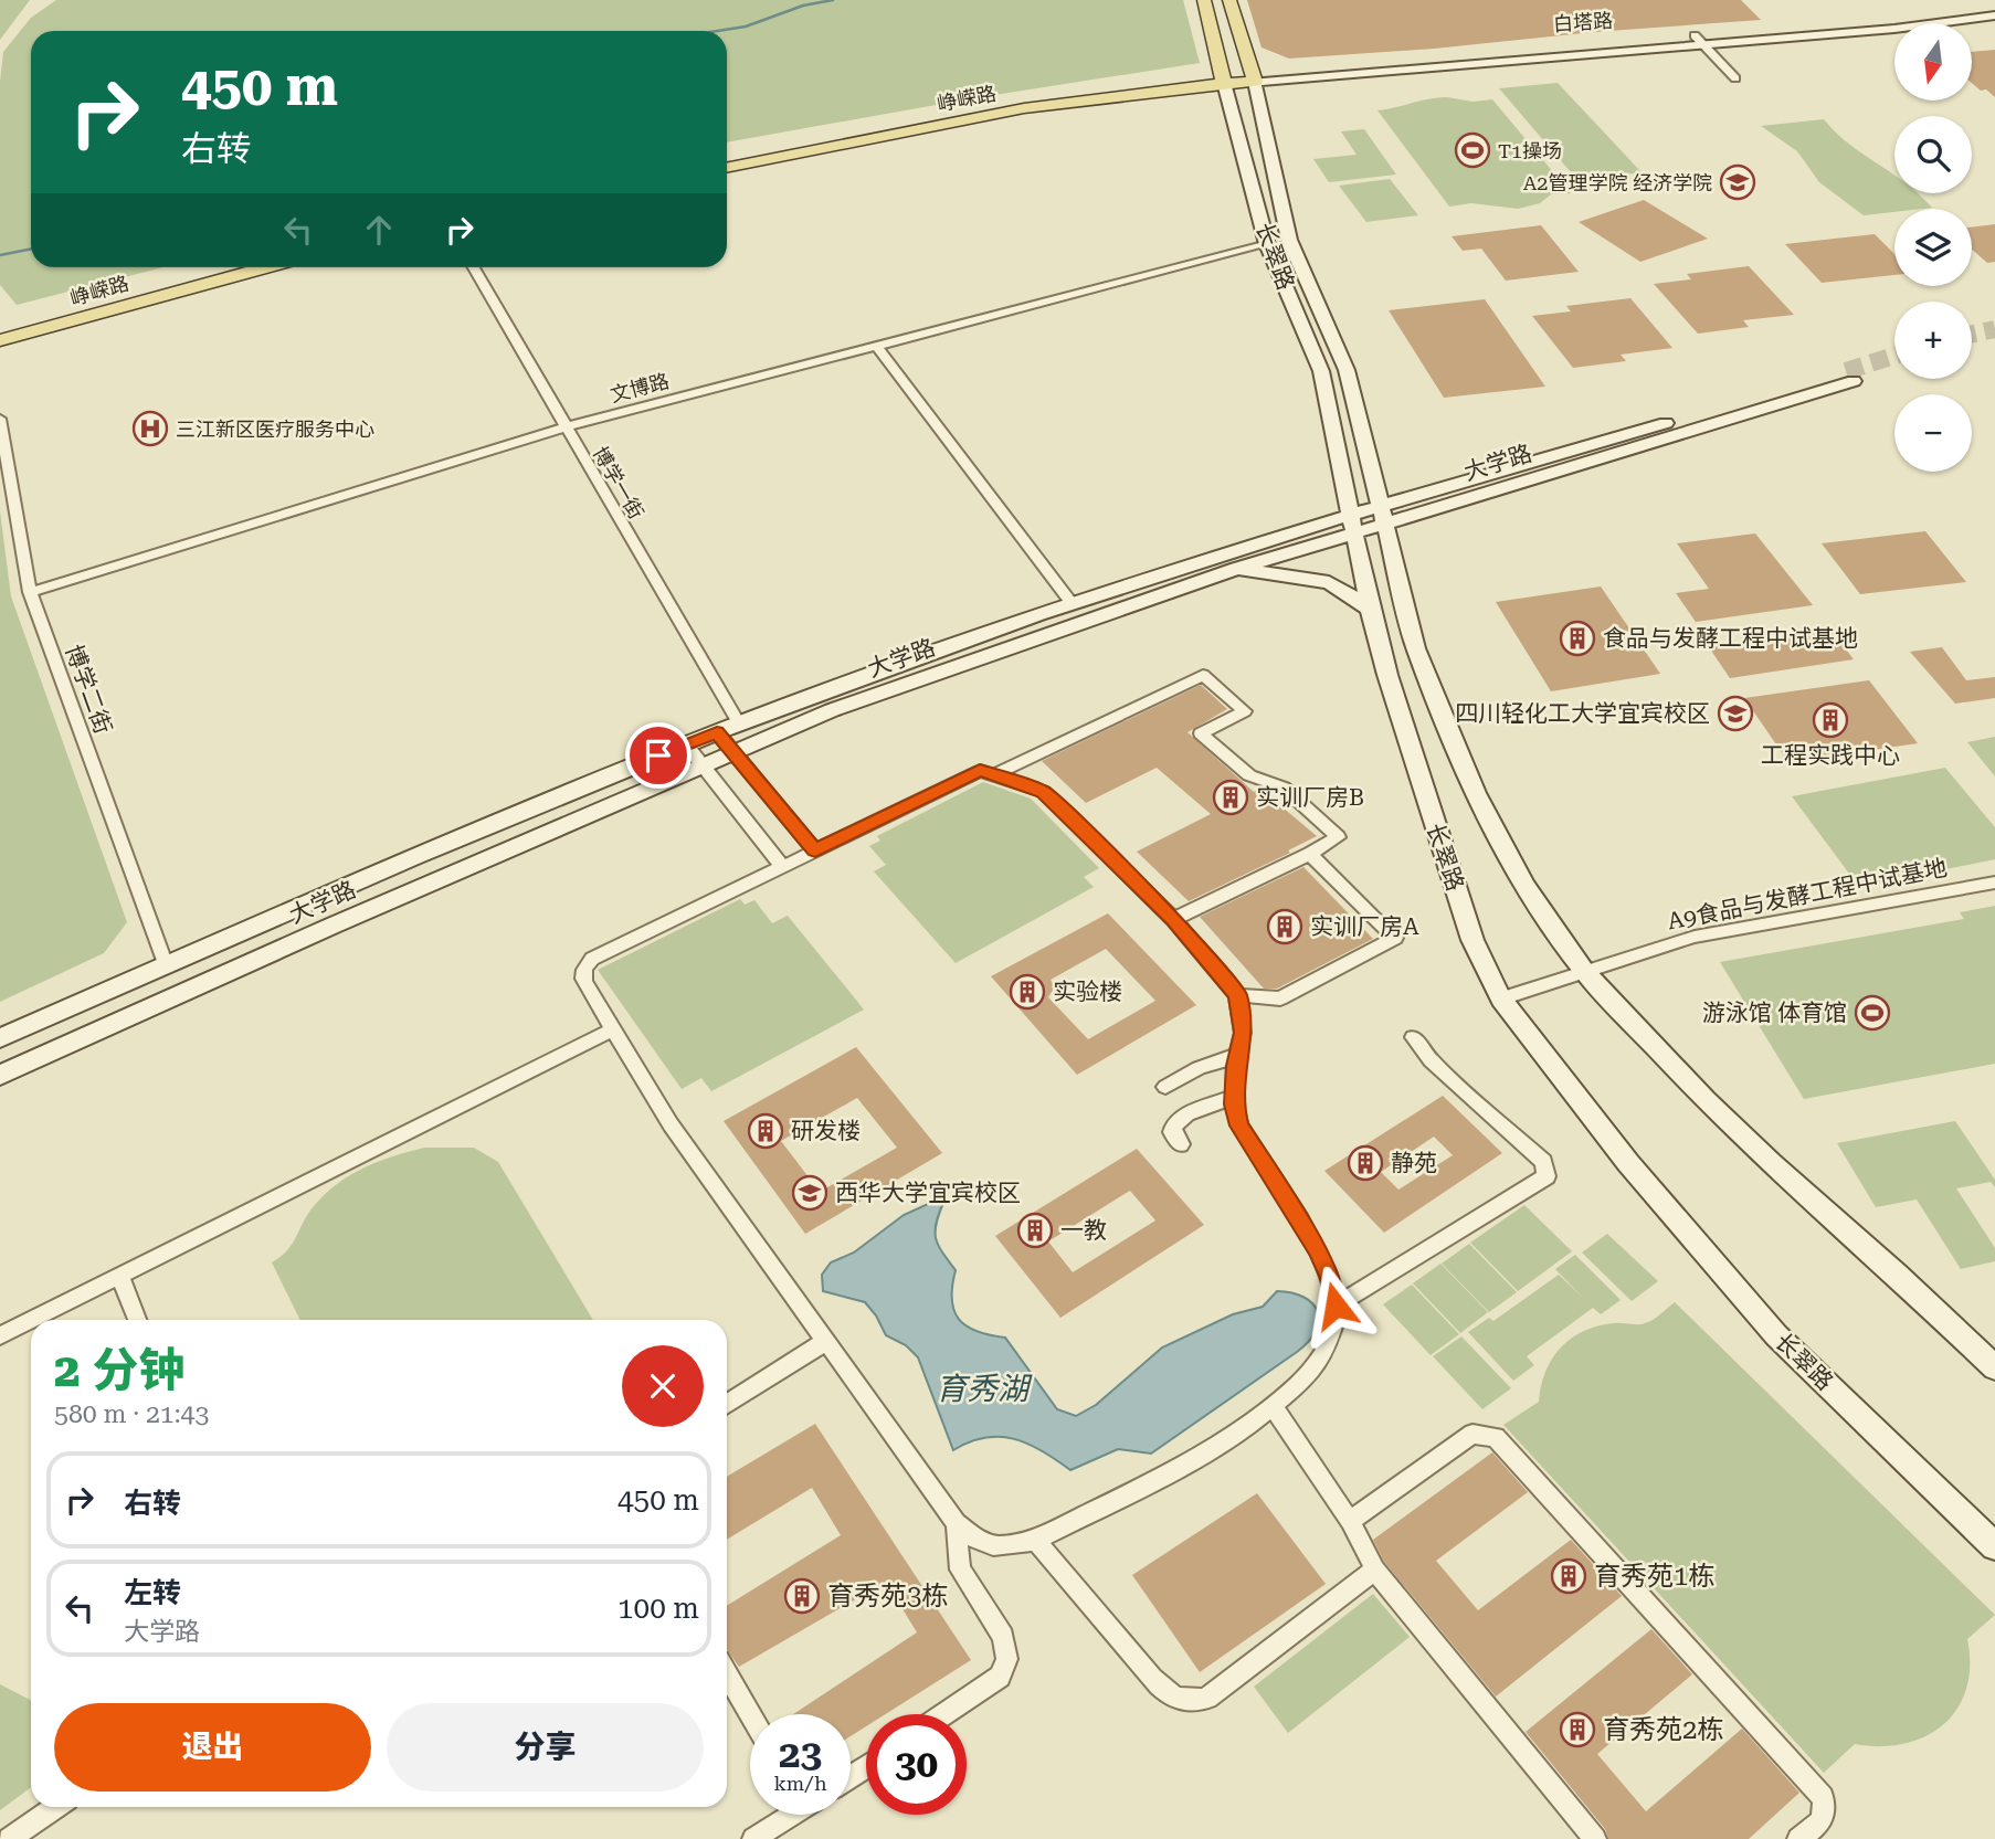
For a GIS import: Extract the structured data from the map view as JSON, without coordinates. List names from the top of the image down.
{
  "streets": {
    "main road": [
      "白塔路",
      "峥嵘路",
      "长翠路",
      "大学路"
    ],
    "street": [
      "文博路",
      "博学一街",
      "博学二街",
      "A9食品与发酵工程中试基地"
    ]
  },
  "crossings": [
    ["白塔路", "峥嵘路"],
    ["白塔路", "长翠路"],
    ["峥嵘路", "长翠路"],
    ["长翠路", "文博路"],
    ["长翠路", "大学路"],
    ["长翠路", "A9食品与发酵工程中试基地"],
    ["文博路", "博学一街"],
    ["文博路", "博学二街"],
    ["大学路", "博学一街"],
    ["大学路", "博学二街"]
  ],
  "water": ["育秀湖"],
  "places": {
    "sports": ["T1操场", "游泳馆 体育馆"],
    "school or university": ["A2管理学院 经济学院", "四川轻化工大学宜宾校区", "西华大学宜宾校区"],
    "hospital": ["三江新区医疗服务中心"],
    "building": [
      "食品与发酵工程中试基地",
      "工程实践中心",
      "实训厂房B",
      "实训厂房A",
      "实验楼",
      "研发楼",
      "静苑",
      "一教",
      "育秀苑1栋",
      "育秀苑3栋",
      "育秀苑2栋"
    ]
  },
  "north": "bottom",
  "page": {
    "map_buttons": ["+", "−"],
    "turn": ["450 m", "右转"],
    "heading": ["2 分钟", "580 m · 21:43"],
    "list": [
      {
        "name": "右转",
        "value": "450 m"
      },
      {
        "name": "左转",
        "note": "大学路",
        "value": "100 m"
      }
    ],
    "buttons": ["退出", "分享"],
    "speed": "23 km/h",
    "limit": "30"
  }
}
